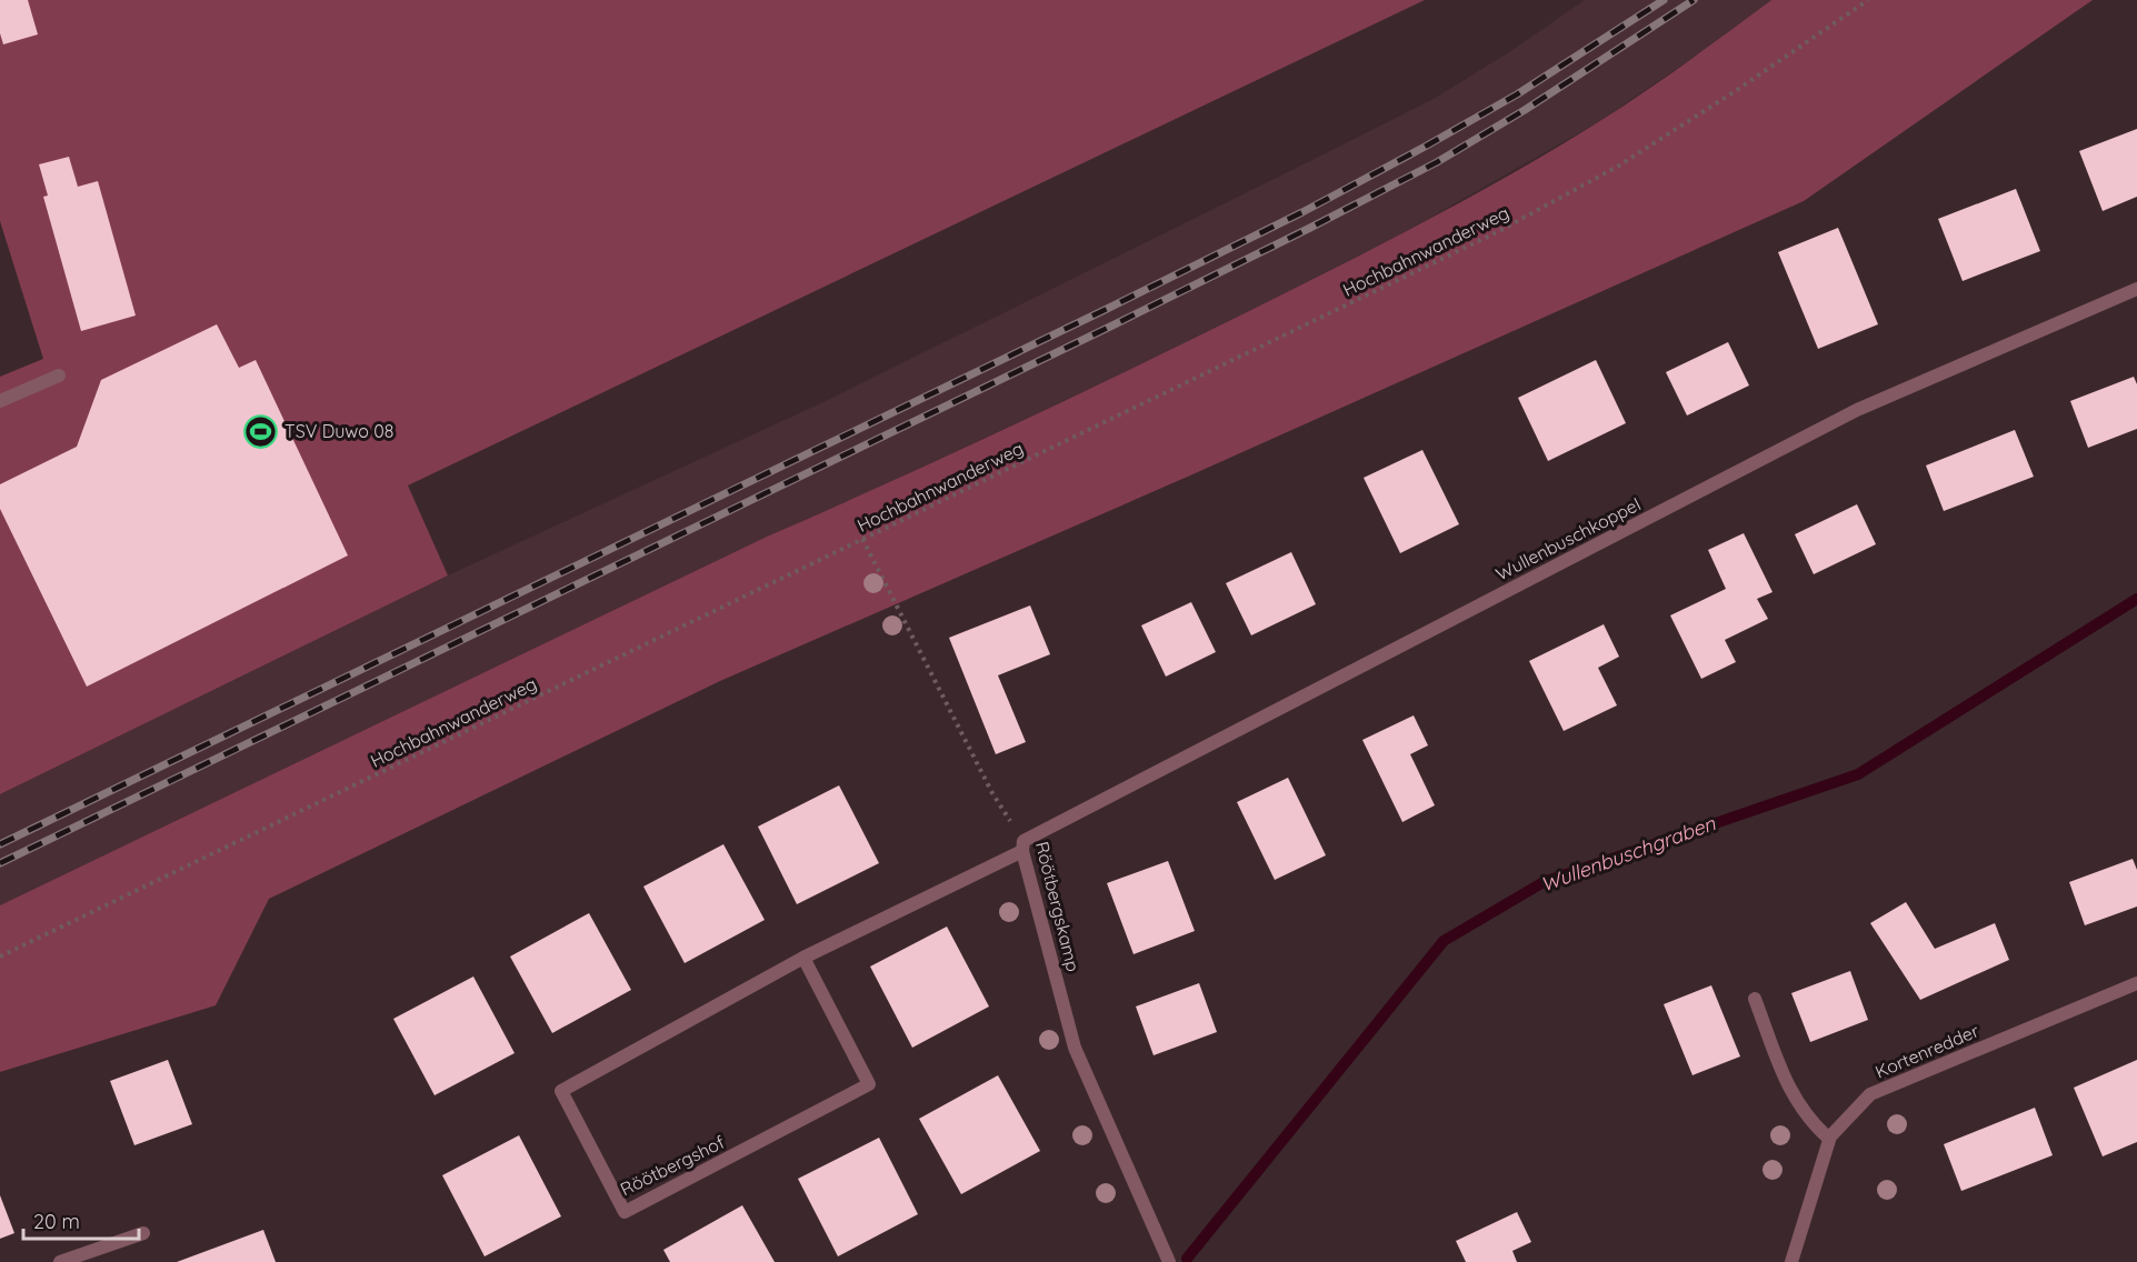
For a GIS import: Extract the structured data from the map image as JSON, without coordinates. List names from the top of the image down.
{
  "streets": {
    "street": [
      "Wullenbuschkoppel",
      "Röötbergskamp",
      "Kortenredder",
      "Röötbergshof"
    ],
    "path": ["Hochbahnwanderweg"]
  },
  "crossings": [
    ["Hochbahnwanderweg", "Röötbergskamp"],
    ["Wullenbuschkoppel", "Röötbergskamp"],
    ["Wullenbuschkoppel", "Röötbergshof"],
    ["Röötbergskamp", "Röötbergshof"]
  ],
  "water": ["Wullenbuschgraben"],
  "places": {
    "sports": ["TSV Duwo 08"]
  },
  "scale_bar": "20 m"
}
